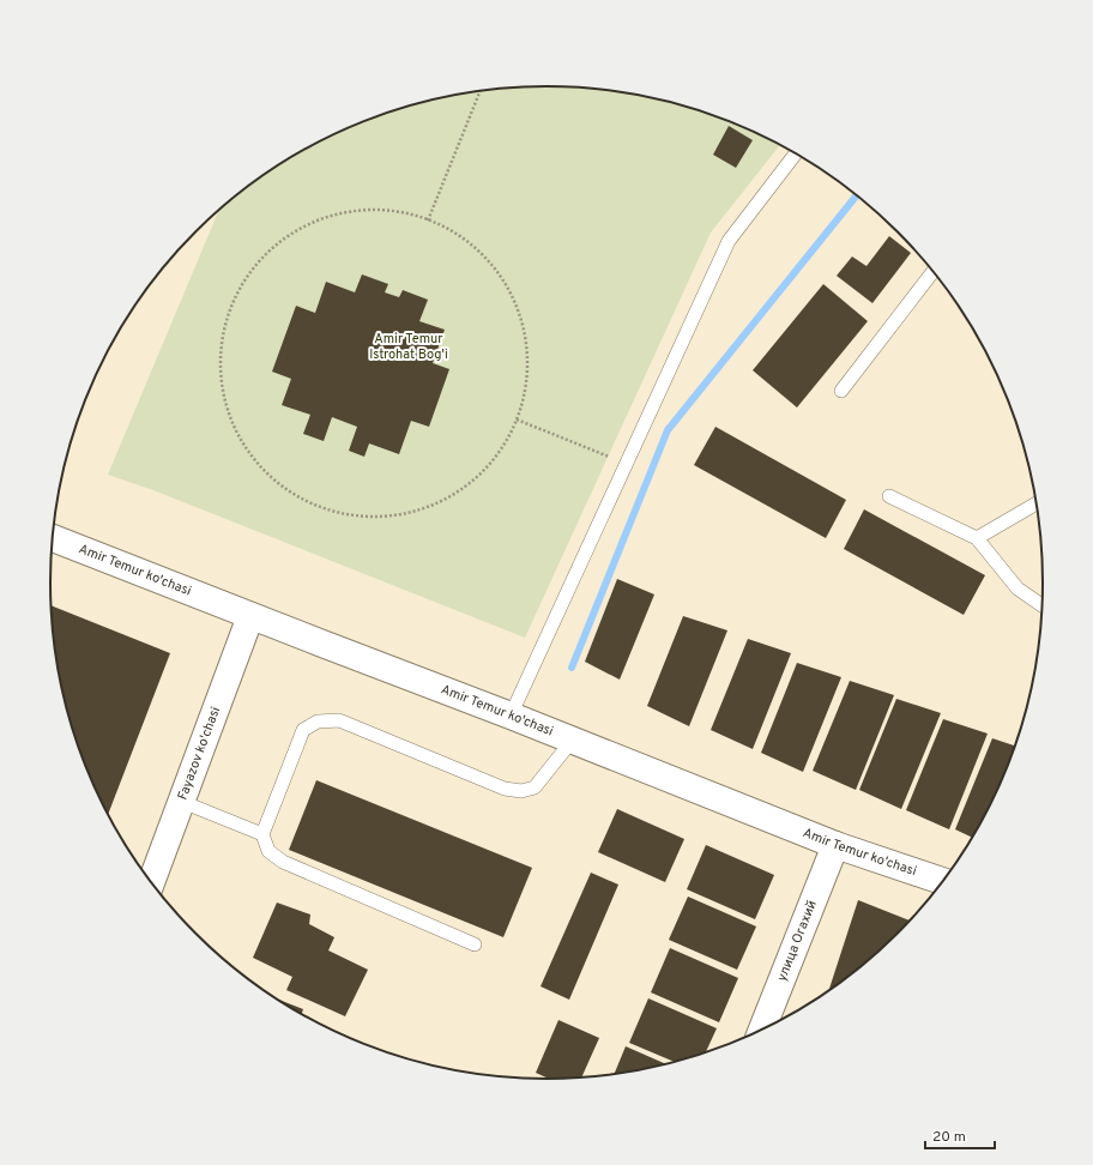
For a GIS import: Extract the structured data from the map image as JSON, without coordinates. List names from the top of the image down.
{
  "streets": {
    "street": ["Amir Temur ko'chasi", "Fayazov ko'chasi", "улица Огахий"]
  },
  "crossings": [
    ["Amir Temur ko'chasi", "Fayazov ko'chasi"],
    ["Amir Temur ko'chasi", "улица Огахий"]
  ],
  "parks": ["Amir Temur Istrohat Bog'i"],
  "scale_bar": "20 m"
}
